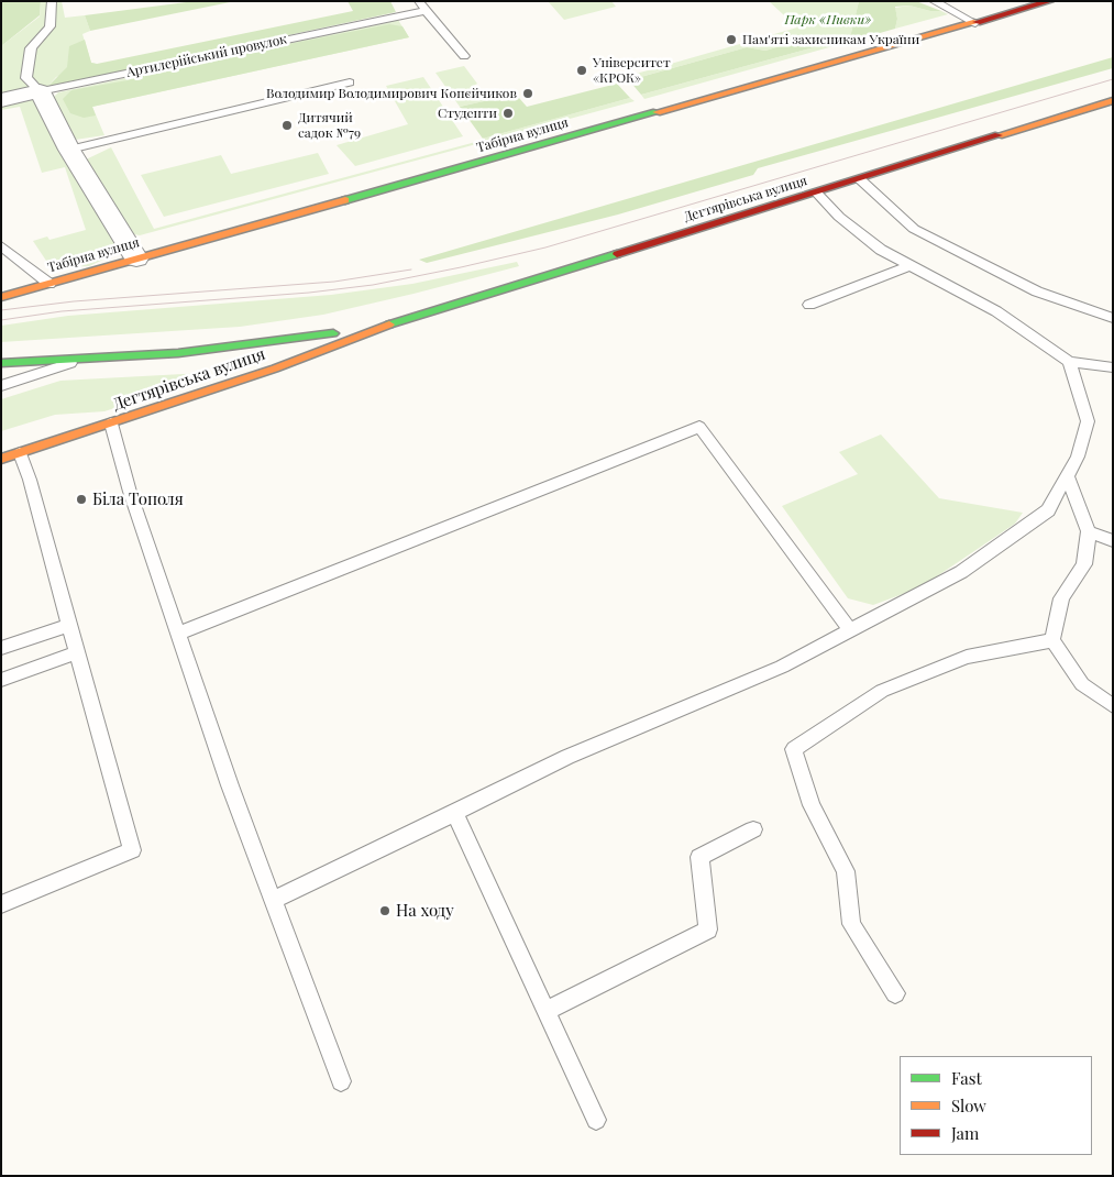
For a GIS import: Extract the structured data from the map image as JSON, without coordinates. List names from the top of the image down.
{
  "streets": {
    "main road": ["Табірна вулиця", "Дегтярівська вулиця"],
    "street": ["Артилерійський провулок"]
  },
  "parks": ["Парк «Нивки»"],
  "places": [
    "Пам'яті захисникам України",
    "Університет «КРОК»",
    "Володимир Володимирович Копєйчиков",
    "Студенти",
    "Дитячий садок №79",
    "Біла Тополя",
    "На ходу"
  ],
  "legend": ["Fast", "Slow", "Jam"]
}
